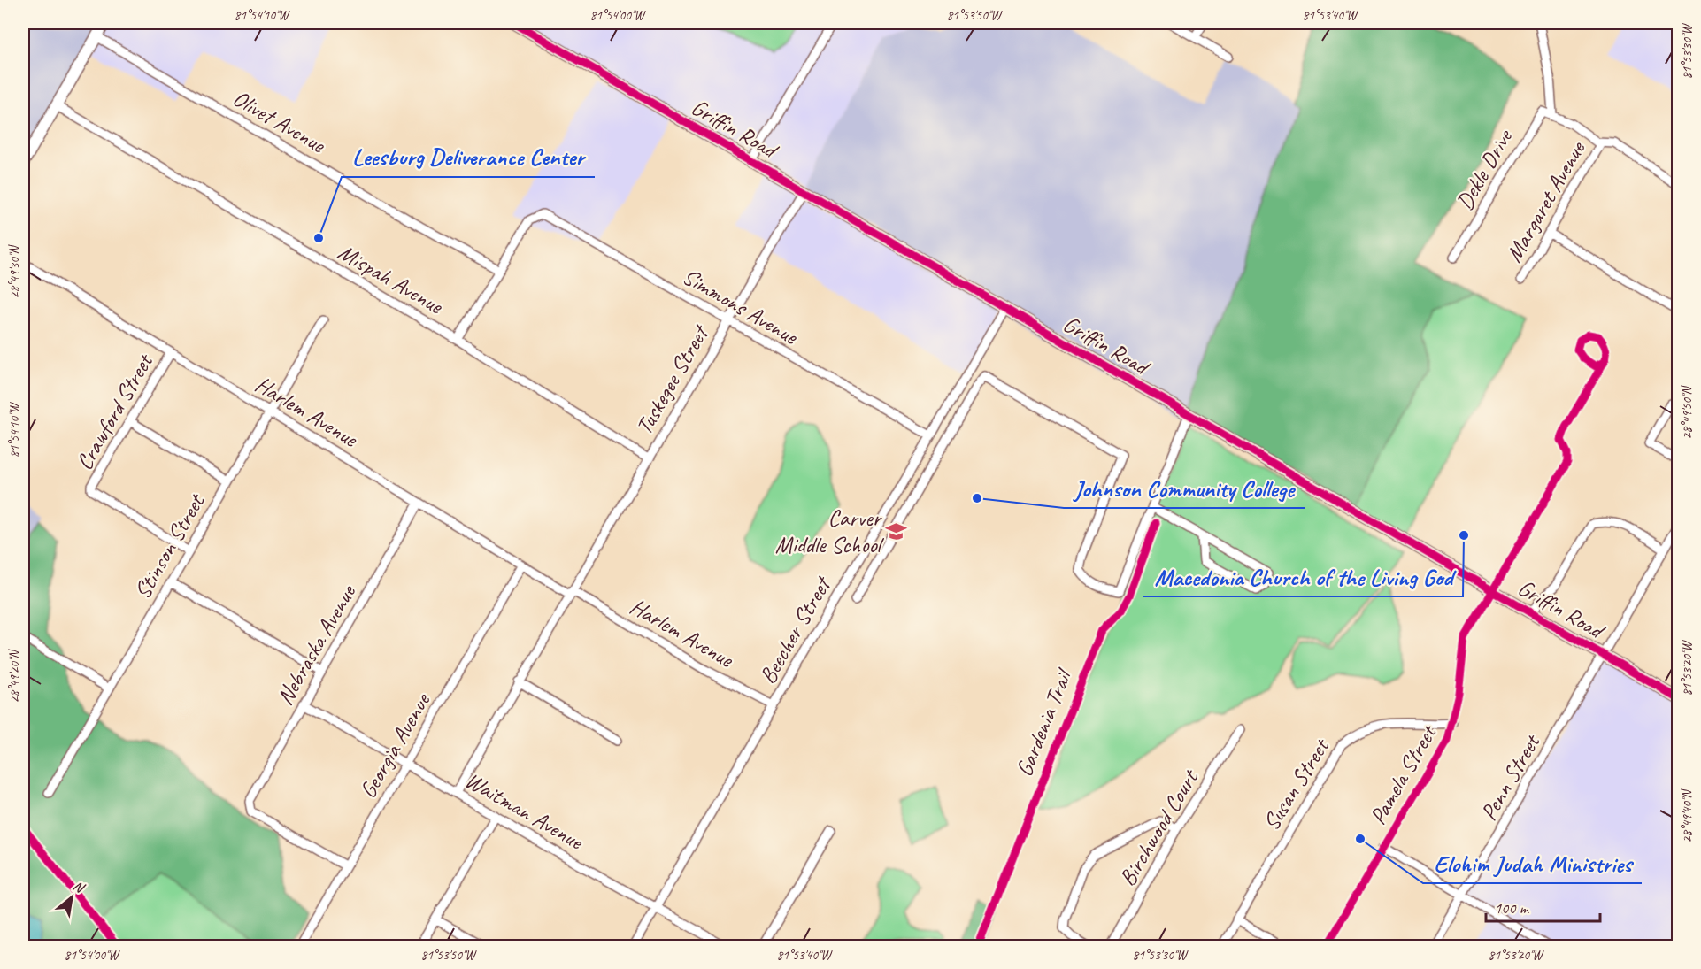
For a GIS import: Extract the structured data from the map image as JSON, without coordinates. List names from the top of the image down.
{
  "streets": {
    "street": [
      "Olivet Avenue",
      "Griffin Road",
      "Dekle Drive",
      "Margaret Avenue",
      "Mispah Avenue",
      "Simmons Avenue",
      "Tuskegee Street",
      "Harlem Avenue",
      "Crawford Street",
      "Stinson Street",
      "Beecher Street",
      "Nebraska Avenue",
      "Georgia Avenue",
      "Pamela Street",
      "Penn Street",
      "Susan Street",
      "Waitman Avenue",
      "Birchwood Court"
    ],
    "cycle path": ["Gardenia Trail"]
  },
  "crossings": [
    ["Olivet Avenue", "Simmons Avenue"],
    ["Griffin Road", "Tuskegee Street"],
    ["Griffin Road", "Beecher Street"],
    ["Griffin Road", "Pamela Street"],
    ["Griffin Road", "Penn Street"],
    ["Mispah Avenue", "Tuskegee Street"],
    ["Simmons Avenue", "Tuskegee Street"],
    ["Simmons Avenue", "Beecher Street"],
    ["Tuskegee Street", "Harlem Avenue"],
    ["Tuskegee Street", "Waitman Avenue"],
    ["Harlem Avenue", "Crawford Street"],
    ["Harlem Avenue", "Stinson Street"],
    ["Harlem Avenue", "Beecher Street"],
    ["Harlem Avenue", "Nebraska Avenue"],
    ["Harlem Avenue", "Georgia Avenue"],
    ["Crawford Street", "Stinson Street"],
    ["Beecher Street", "Waitman Avenue"],
    ["Nebraska Avenue", "Georgia Avenue"],
    ["Nebraska Avenue", "Waitman Avenue"],
    ["Georgia Avenue", "Waitman Avenue"],
    ["Pamela Street", "Susan Street"]
  ],
  "places": {
    "other": [
      "Leesburg Deliverance Center",
      "Johnson Community College",
      "Macedonia Church of the Living God",
      "Elohim Judah Ministries"
    ],
    "school or university": ["Carver Middle School"]
  },
  "scale_bar": "100 m",
  "north": "top right",
  "coordinates": [
    "81°54'10\"W",
    "81°54'00\"W",
    "81°53'50\"W",
    "81°53'40\"W",
    "81°53'30\"W",
    "28°49'30\"N",
    "28°49'50\"N",
    "81°53'20\"W",
    "28°49'20\"N",
    "28°49'40\"N"
  ]
}
